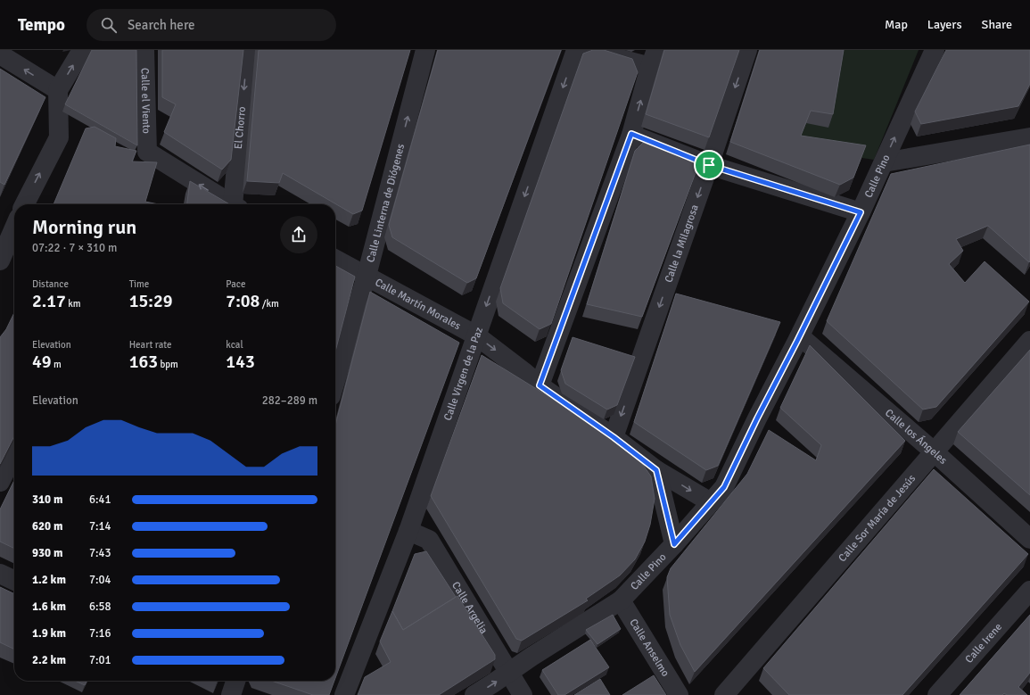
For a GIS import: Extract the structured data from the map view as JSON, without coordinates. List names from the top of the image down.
{
  "streets": {
    "street": [
      "Calle el Viento",
      "El Chorro",
      "Calle Pino",
      "Calle Linterna de Diógenes",
      "Calle la Milagrosa",
      "Calle Martín Morales",
      "Calle Virgen de la Paz",
      "Calle los Ángeles",
      "Calle Sor María de Jesús",
      "Calle Argelia",
      "Calle Irene",
      "Calle Anselmo"
    ]
  },
  "crossings": [
    ["Calle Pino", "Calle Martín Morales"],
    ["Calle Pino", "Calle los Ángeles"],
    ["Calle Pino", "Calle Argelia"],
    ["Calle Pino", "Calle Anselmo"],
    ["Calle Linterna de Diógenes", "Calle Martín Morales"],
    ["Calle la Milagrosa", "Calle Martín Morales"],
    ["Calle Martín Morales", "Calle Virgen de la Paz"],
    ["Calle Virgen de la Paz", "Calle Argelia"],
    ["Calle los Ángeles", "Calle Sor María de Jesús"]
  ],
  "one_way": ["Calle el Viento", "El Chorro", "Calle Linterna de Diógenes"],
  "page": {
    "header": "Tempo",
    "search": "Search here",
    "nav": ["Map", "Layers", "Share"],
    "heading": ["Morning run", "07:22 · 7 × 310 m"],
    "stats": [
      ["Distance", "2.17 km"],
      ["Time", "15:29"],
      ["Pace", "7:08 /km"],
      ["Elevation", "49 m"],
      ["Heart rate", "163 bpm"],
      ["kcal", "143"]
    ],
    "chart": ["Elevation", "282–289 m"],
    "list": [
      {
        "name": "310 m",
        "note": "6:41"
      },
      {
        "name": "620 m",
        "note": "7:14"
      },
      {
        "name": "930 m",
        "note": "7:43"
      },
      {
        "name": "1.2 km",
        "note": "7:04"
      },
      {
        "name": "1.6 km",
        "note": "6:58"
      },
      {
        "name": "1.9 km",
        "note": "7:16"
      },
      {
        "name": "2.2 km",
        "note": "7:01"
      }
    ]
  }
}
